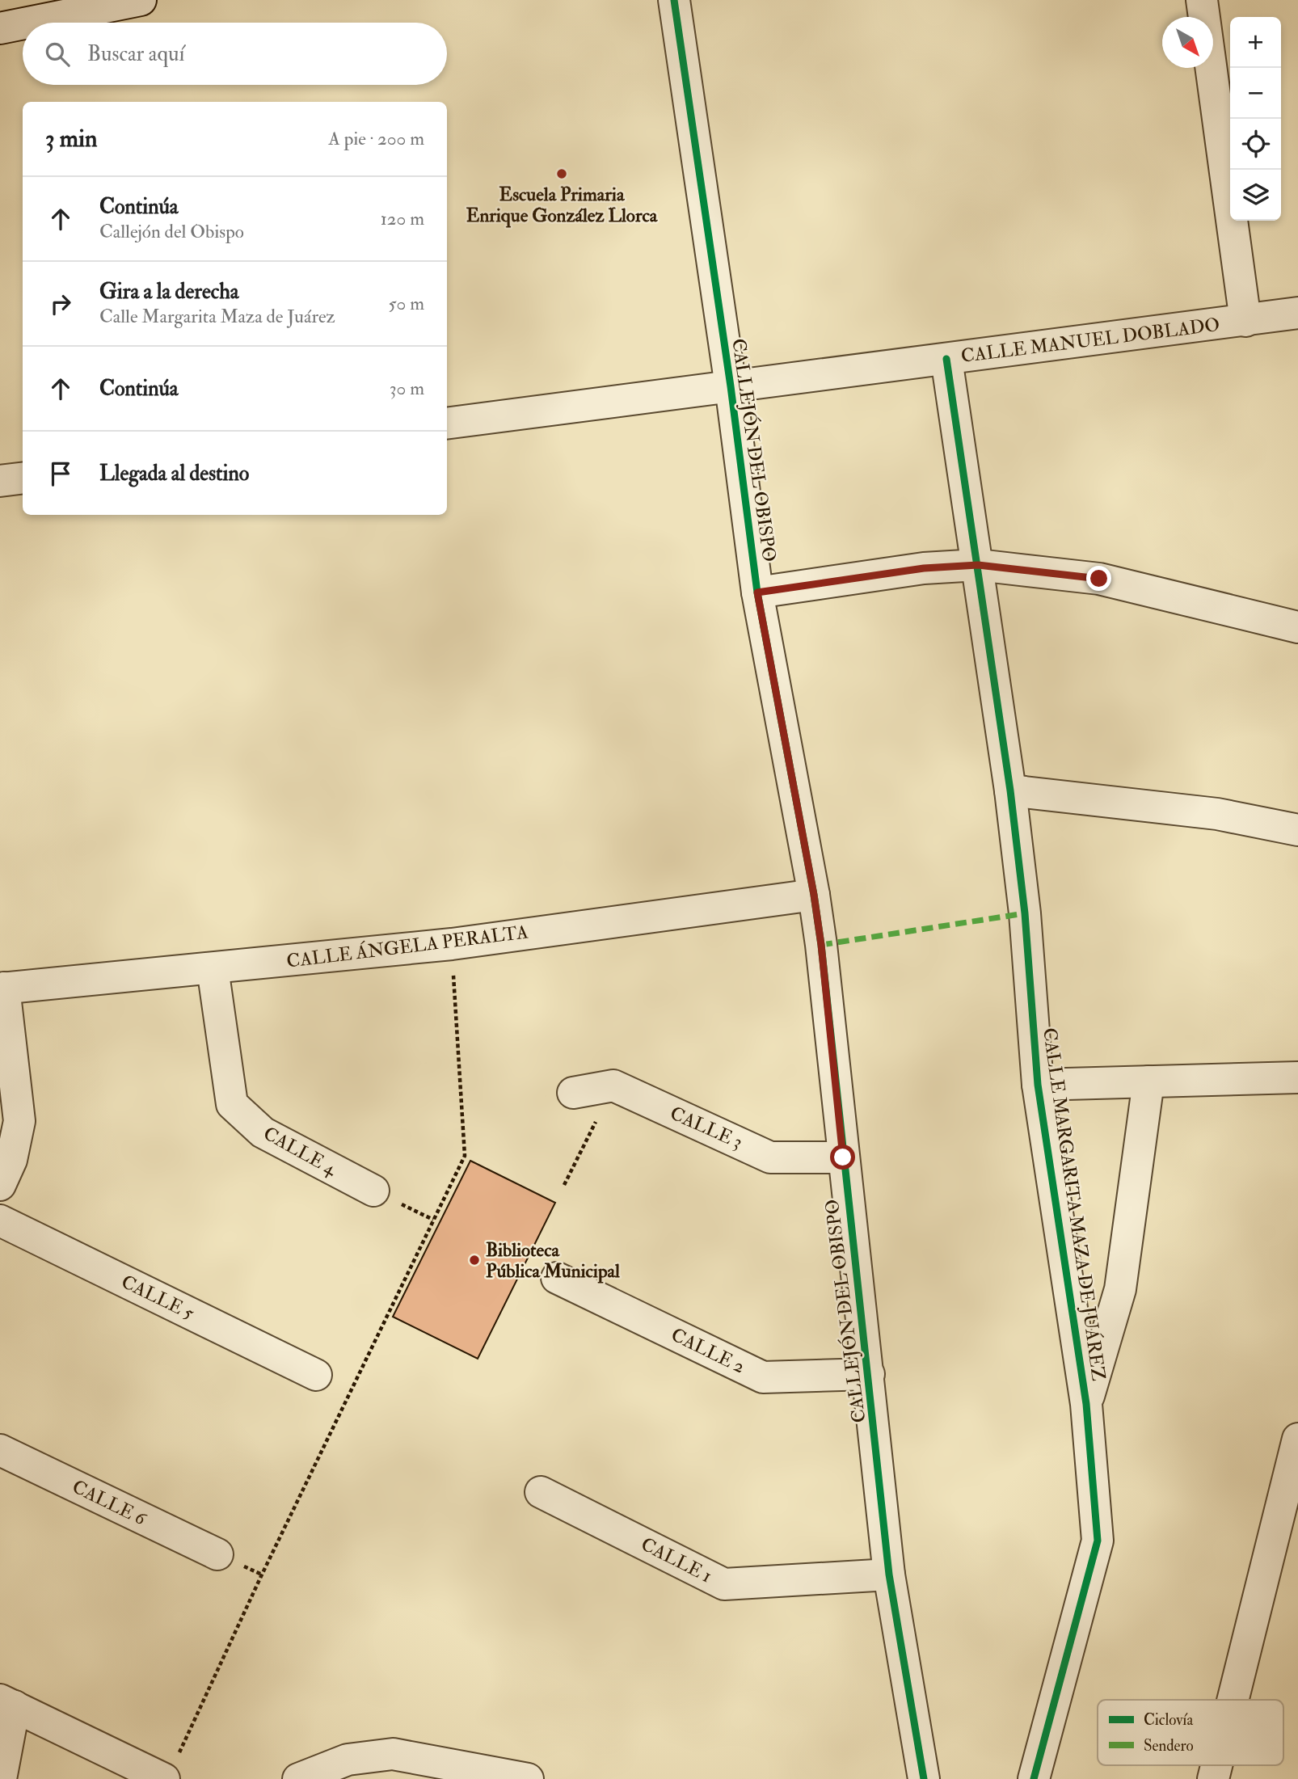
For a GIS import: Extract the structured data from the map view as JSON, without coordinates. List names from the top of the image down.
{
  "streets": {
    "street": [
      "CALLE MANUEL DOBLADO",
      "CALLEJÓN DEL OBISPO",
      "CALLE ÁNGELA PERALTA",
      "CALLE 3",
      "CALLE 4",
      "CALLE MARGARITA MAZA DE JUÁREZ",
      "CALLE 5",
      "CALLE 2",
      "CALLE 6",
      "CALLE 1"
    ]
  },
  "crossings": [
    ["CALLE MANUEL DOBLADO", "CALLEJÓN DEL OBISPO"],
    ["CALLE MANUEL DOBLADO", "CALLE MARGARITA MAZA DE JUÁREZ"],
    ["CALLEJÓN DEL OBISPO", "CALLE ÁNGELA PERALTA"],
    ["CALLEJÓN DEL OBISPO", "CALLE 3"],
    ["CALLEJÓN DEL OBISPO", "CALLE 2"],
    ["CALLEJÓN DEL OBISPO", "CALLE 1"],
    ["CALLE ÁNGELA PERALTA", "CALLE 4"]
  ],
  "places": ["Escuela Primaria Enrique González Llorca", "Biblioteca Pública Municipal"],
  "legend": ["Ciclovía", "Sendero"],
  "north": "bottom right",
  "page": {
    "map_buttons": ["+", "−"],
    "search": "Buscar aquí",
    "heading": ["3 min", "A pie · 200 m"],
    "list": [
      ["Continúa", "Callejón del Obispo", "120 m"],
      ["Gira a la derecha", "Calle Margarita Maza de Juárez", "50 m"],
      ["Continúa", "30 m"],
      "Llegada al destino"
    ]
  }
}
